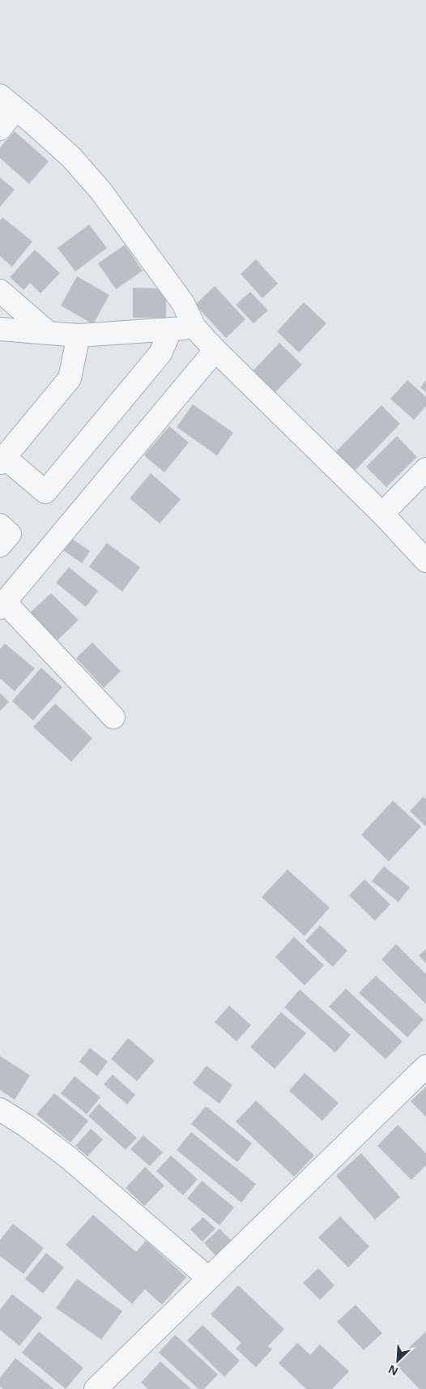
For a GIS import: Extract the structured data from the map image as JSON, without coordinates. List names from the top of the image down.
{
  "north": "bottom left"
}
